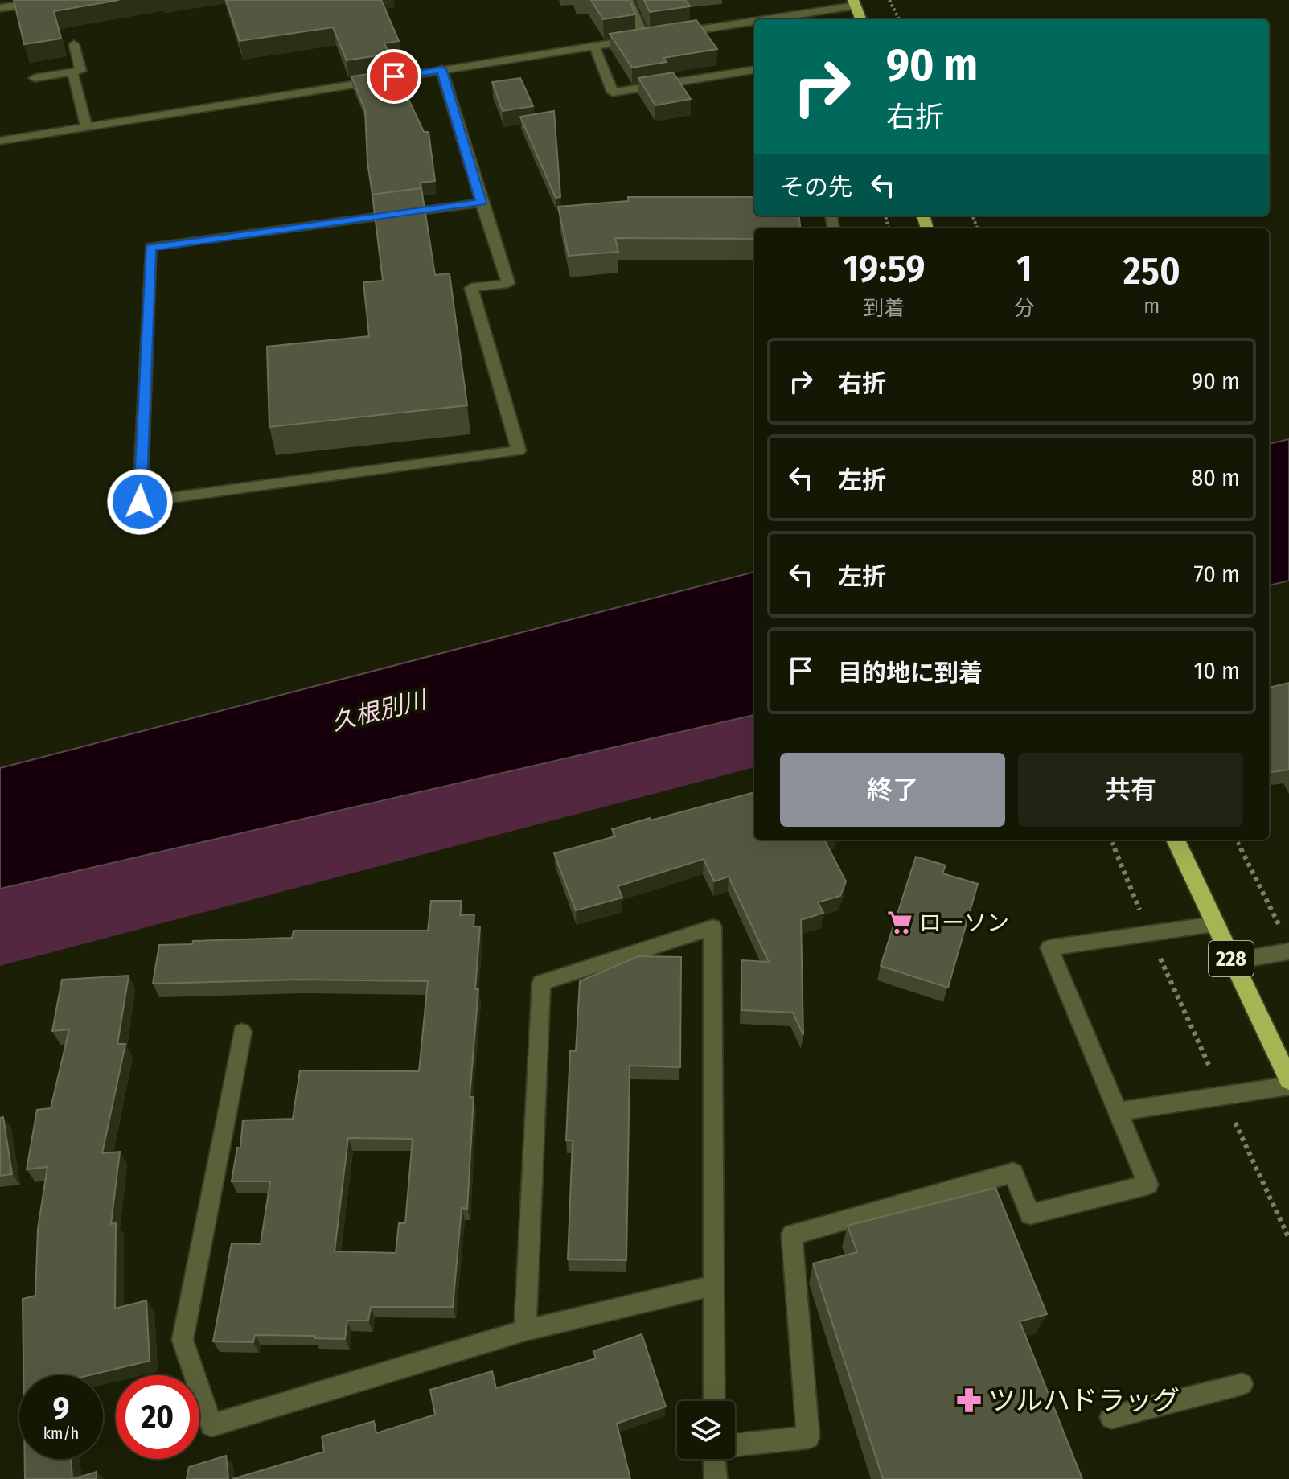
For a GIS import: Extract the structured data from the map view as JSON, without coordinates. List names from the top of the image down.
{
  "streets": {
    "highway": ["228"]
  },
  "water": ["久根別川"],
  "places": {
    "supermarket": ["ローソン"],
    "pharmacy": ["ツルハドラッグ"]
  },
  "page": {
    "turn": ["90 m", "右折"],
    "then": "その先",
    "eta": [
      "19:59",
      "到着",
      "1",
      "分",
      "250",
      "m"
    ],
    "list": [
      {
        "name": "右折",
        "value": "90 m"
      },
      {
        "name": "左折",
        "value": "80 m"
      },
      {
        "name": "左折",
        "value": "70 m"
      },
      {
        "name": "目的地に到着",
        "value": "10 m"
      }
    ],
    "buttons": ["終了", "共有"],
    "speed": "9 km/h",
    "limit": "20"
  }
}
